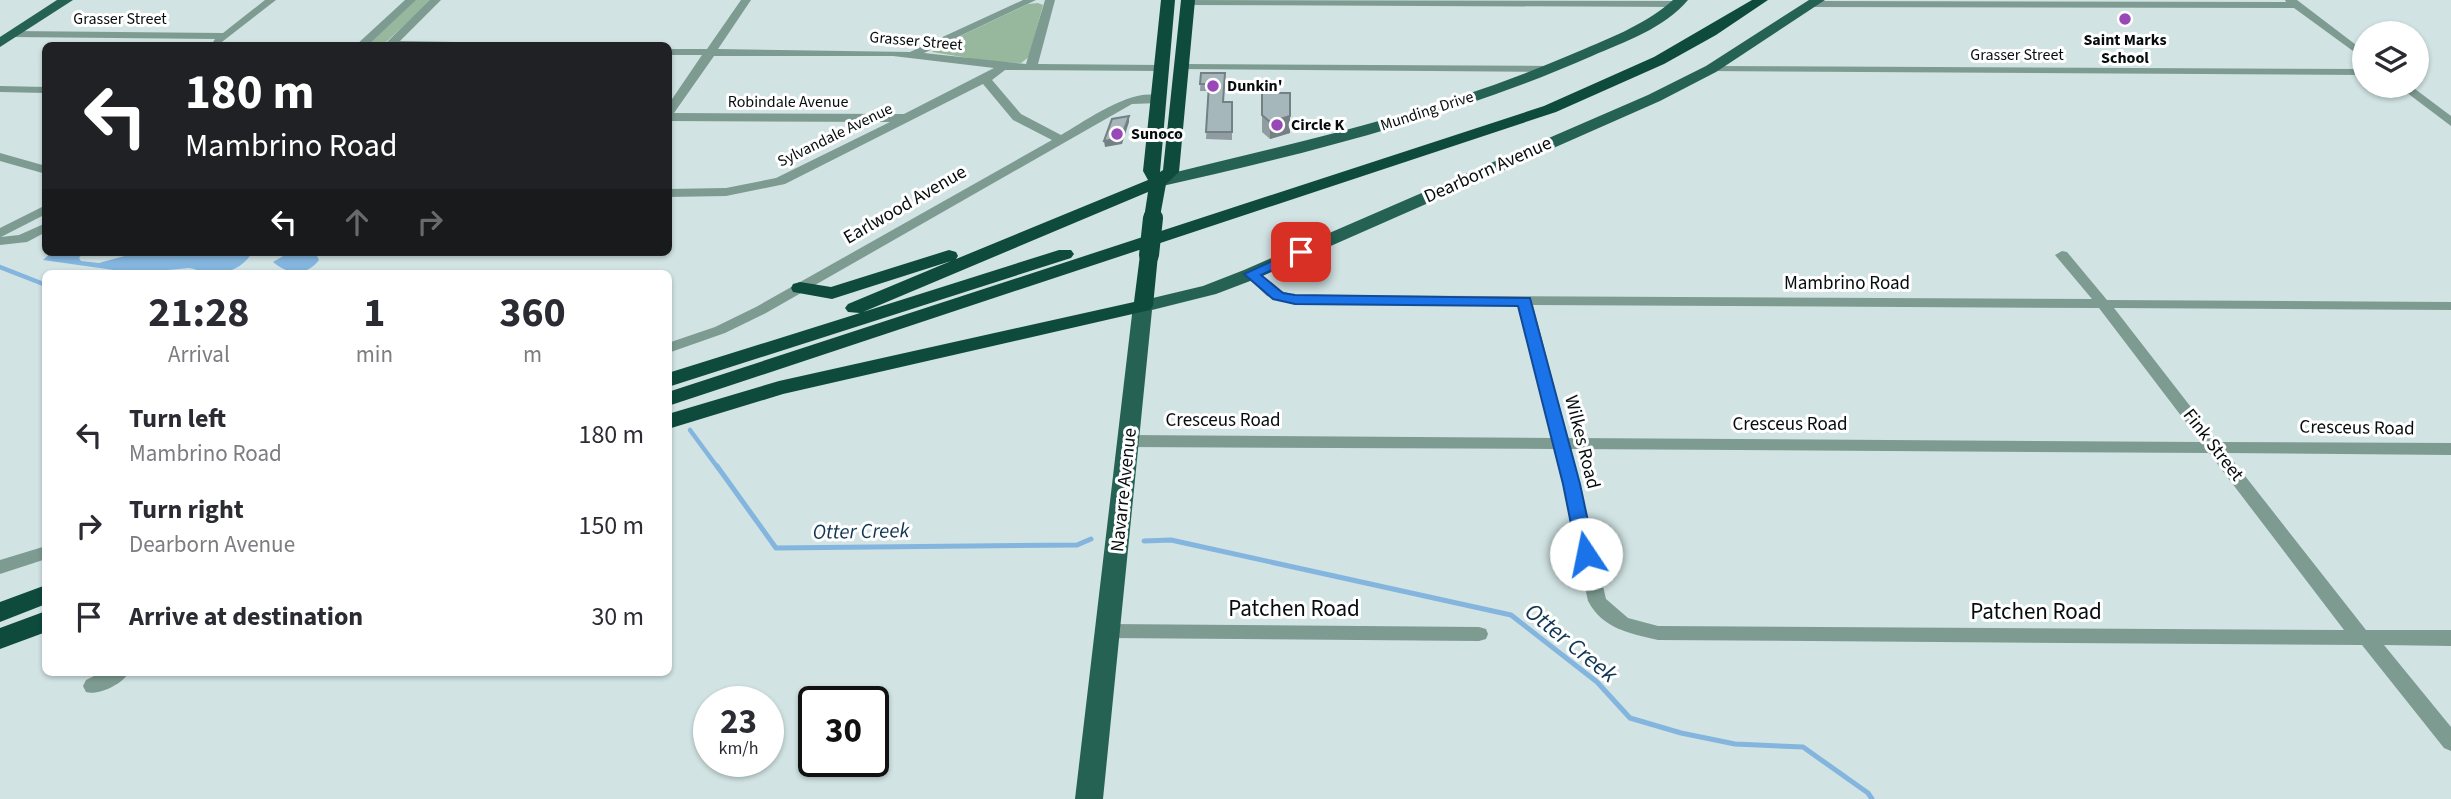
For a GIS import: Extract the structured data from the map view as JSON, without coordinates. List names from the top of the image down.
{
  "streets": {
    "highway": ["Navarre Avenue"],
    "main road": ["Munding Drive", "Dearborn Avenue"],
    "street": [
      "Grasser Street",
      "Robindale Avenue",
      "Sylvandale Avenue",
      "Earlwood Avenue",
      "Mambrino Road",
      "Cresceus Road",
      "Wilkes Road",
      "Fink Street",
      "Patchen Road"
    ]
  },
  "crossings": [
    ["Grasser Street", "Sylvandale Avenue"],
    ["Grasser Street", "Dearborn Avenue"],
    ["Grasser Street", "Earlwood Avenue"],
    ["Grasser Street", "Navarre Avenue"],
    ["Robindale Avenue", "Sylvandale Avenue"],
    ["Munding Drive", "Navarre Avenue"],
    ["Dearborn Avenue", "Mambrino Road"],
    ["Dearborn Avenue", "Navarre Avenue"],
    ["Earlwood Avenue", "Navarre Avenue"],
    ["Mambrino Road", "Wilkes Road"],
    ["Mambrino Road", "Fink Street"],
    ["Cresceus Road", "Wilkes Road"],
    ["Cresceus Road", "Fink Street"],
    ["Cresceus Road", "Navarre Avenue"],
    ["Wilkes Road", "Patchen Road"],
    ["Fink Street", "Patchen Road"],
    ["Navarre Avenue", "Patchen Road"]
  ],
  "water": ["Otter Creek"],
  "places": [
    "Saint Marks School",
    "Dunkin'",
    "Circle K",
    "Sunoco"
  ],
  "page": {
    "turn": ["180 m", "Mambrino Road"],
    "eta": [
      "21:28",
      "Arrival",
      "1",
      "min",
      "360",
      "m"
    ],
    "list": [
      {
        "name": "Turn left",
        "note": "Mambrino Road",
        "value": "180 m"
      },
      {
        "name": "Turn right",
        "note": "Dearborn Avenue",
        "value": "150 m"
      },
      {
        "name": "Arrive at destination",
        "value": "30 m"
      }
    ],
    "speed": "23 km/h",
    "limit": "30"
  }
}
